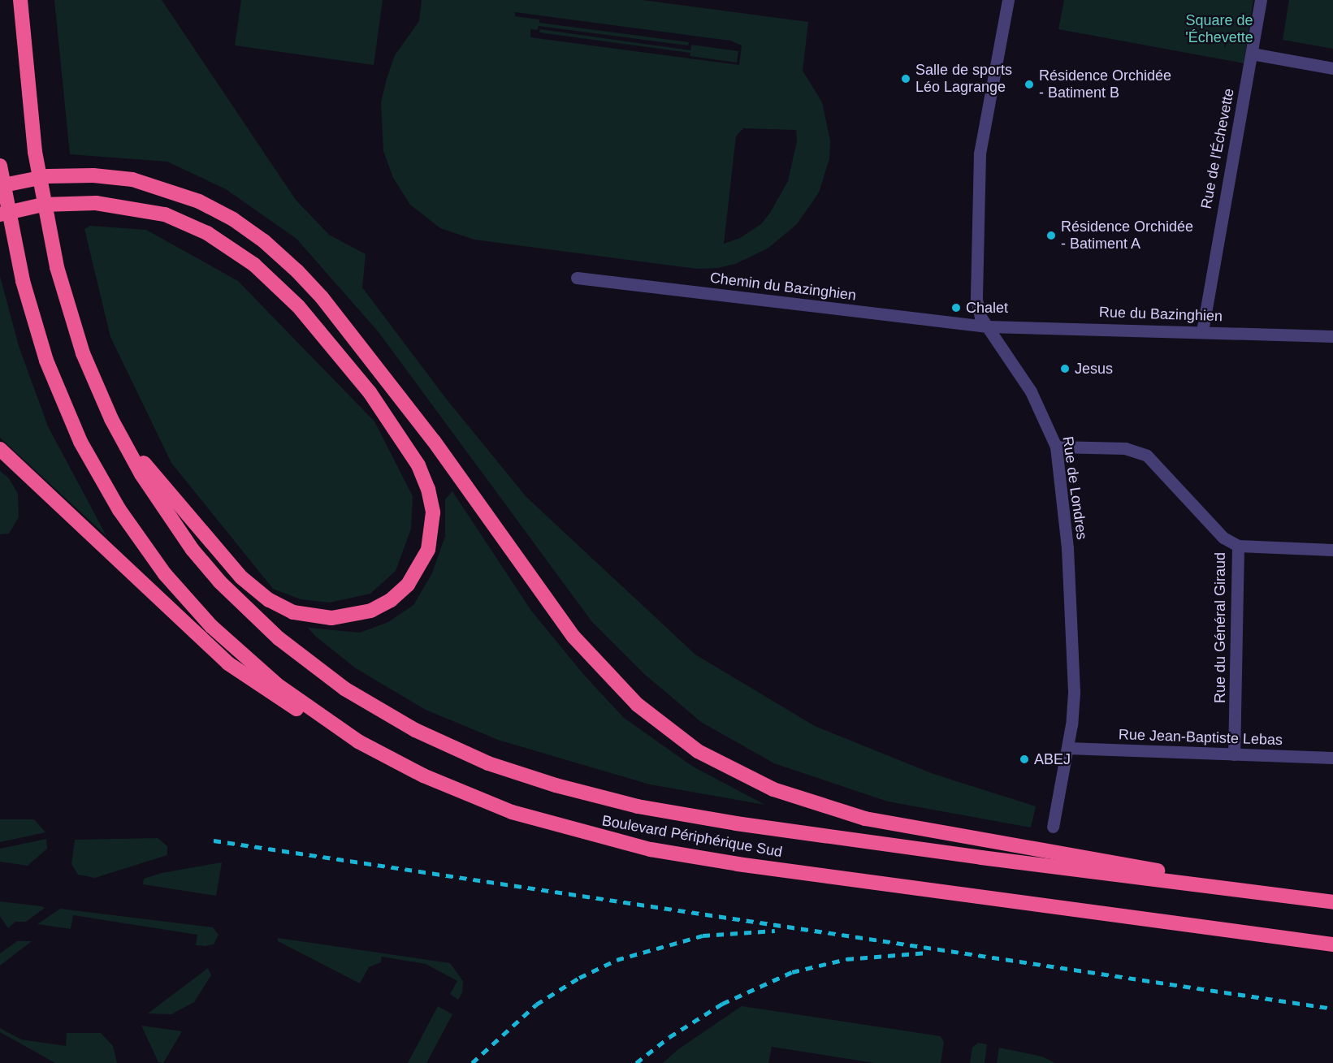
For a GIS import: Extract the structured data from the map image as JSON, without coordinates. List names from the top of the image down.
{
  "streets": {
    "highway": ["Boulevard Périphérique Sud"],
    "street": [
      "Rue de l'Échevette",
      "Chemin du Bazinghien",
      "Rue du Bazinghien",
      "Rue de Londres",
      "Rue du Général Giraud",
      "Rue Jean-Baptiste Lebas"
    ]
  },
  "crossings": [
    ["Rue de l'Échevette", "Rue du Bazinghien"],
    ["Chemin du Bazinghien", "Rue du Bazinghien"],
    ["Chemin du Bazinghien", "Rue de Londres"],
    ["Rue du Bazinghien", "Rue de Londres"],
    ["Rue de Londres", "Rue du Général Giraud"],
    ["Rue de Londres", "Rue Jean-Baptiste Lebas"],
    ["Rue du Général Giraud", "Rue Jean-Baptiste Lebas"]
  ],
  "parks": ["Square de 'Échevette"],
  "places": [
    "Salle de sports Léo Lagrange",
    "Résidence Orchidée - Batiment B",
    "Résidence Orchidée - Batiment A",
    "Chalet",
    "Jesus",
    "ABEJ"
  ]
}
